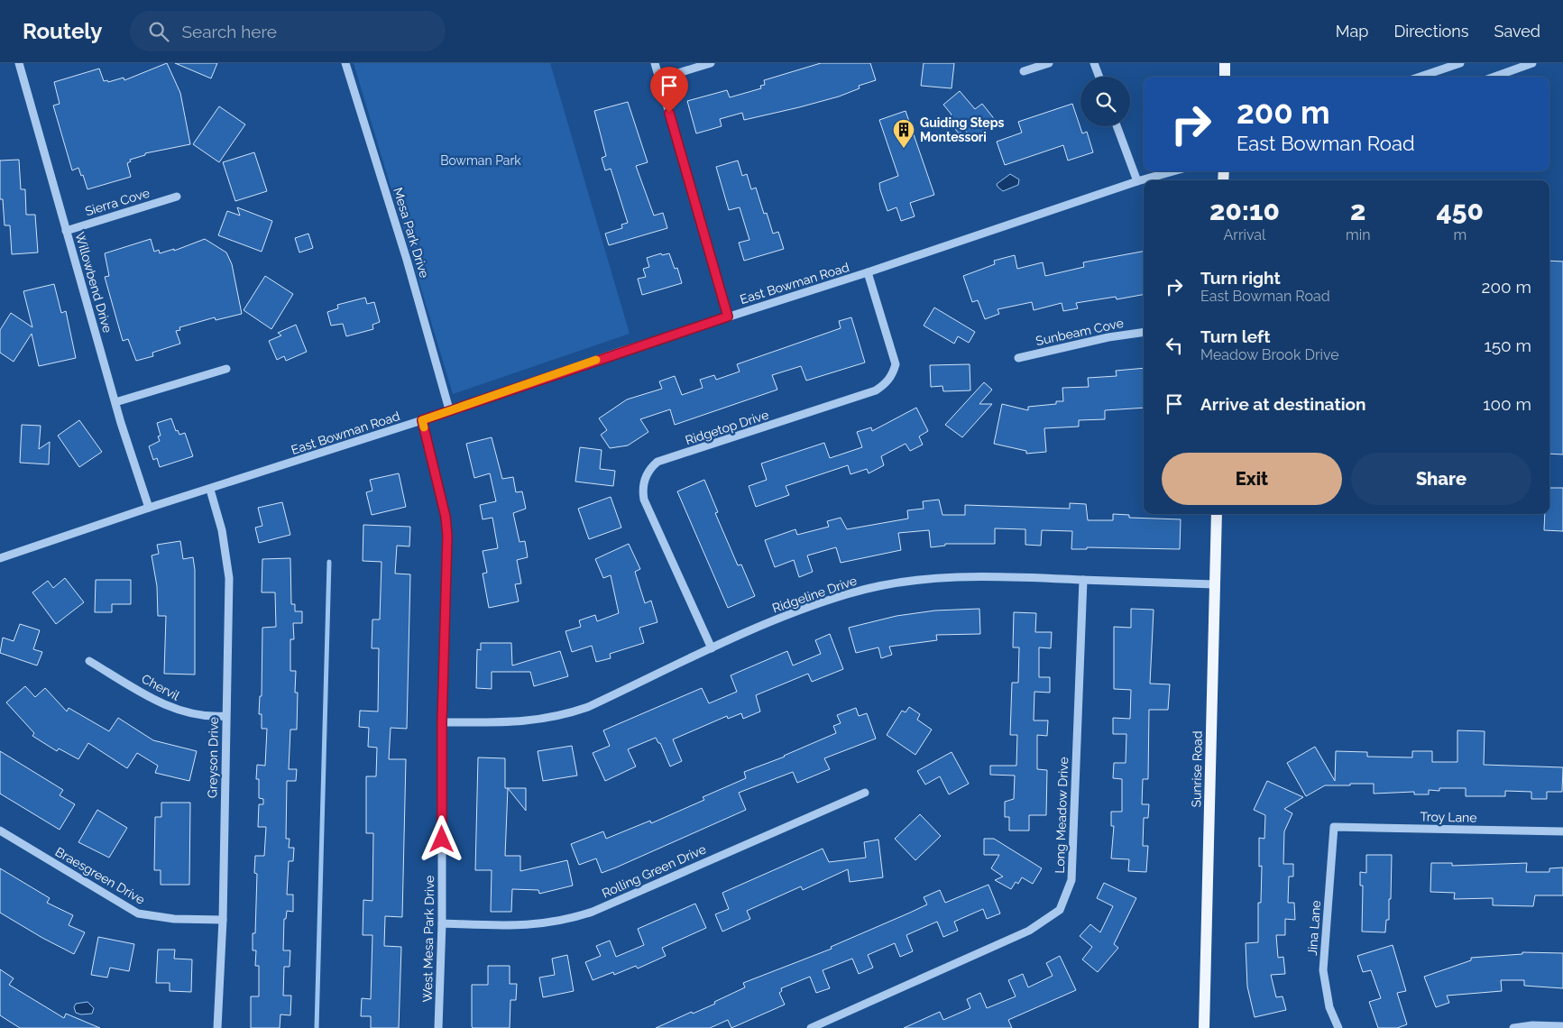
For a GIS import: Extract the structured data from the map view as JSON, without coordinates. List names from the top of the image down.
{
  "streets": {
    "main road": ["Sunrise Road"],
    "street": [
      "Sierra Cove",
      "Mesa Park Drive",
      "Willowbend Drive",
      "East Bowman Road",
      "Sunbeam Cove",
      "Ridgetop Drive",
      "Ridgeline Drive",
      "Chervil",
      "Greyson Drive",
      "Long Meadow Drive",
      "Troy Lane",
      "Rolling Green Drive",
      "Braesgreen Drive",
      "Jina Lane",
      "West Mesa Park Drive"
    ]
  },
  "crossings": [
    ["Sierra Cove", "Willowbend Drive"],
    ["Mesa Park Drive", "East Bowman Road"],
    ["Willowbend Drive", "East Bowman Road"],
    ["East Bowman Road", "Ridgetop Drive"],
    ["East Bowman Road", "Greyson Drive"],
    ["East Bowman Road", "West Mesa Park Drive"],
    ["Ridgetop Drive", "Ridgeline Drive"],
    ["Ridgeline Drive", "Sunrise Road"],
    ["Ridgeline Drive", "Long Meadow Drive"],
    ["Ridgeline Drive", "West Mesa Park Drive"],
    ["Chervil", "Greyson Drive"],
    ["Greyson Drive", "Braesgreen Drive"],
    ["Troy Lane", "Jina Lane"],
    ["Rolling Green Drive", "West Mesa Park Drive"]
  ],
  "parks": ["Bowman Park"],
  "places": {
    "building": ["Guiding Steps Montessori"]
  },
  "page": {
    "header": "Routely",
    "search": "Search here",
    "nav": ["Map", "Directions", "Saved"],
    "turn": ["200 m", "East Bowman Road"],
    "eta": [
      "20:10",
      "Arrival",
      "2",
      "min",
      "450",
      "m"
    ],
    "list": [
      {
        "name": "Turn right",
        "note": "East Bowman Road",
        "value": "200 m"
      },
      {
        "name": "Turn left",
        "note": "Meadow Brook Drive",
        "value": "150 m"
      },
      {
        "name": "Arrive at destination",
        "value": "100 m"
      }
    ],
    "buttons": ["Exit", "Share"]
  }
}
